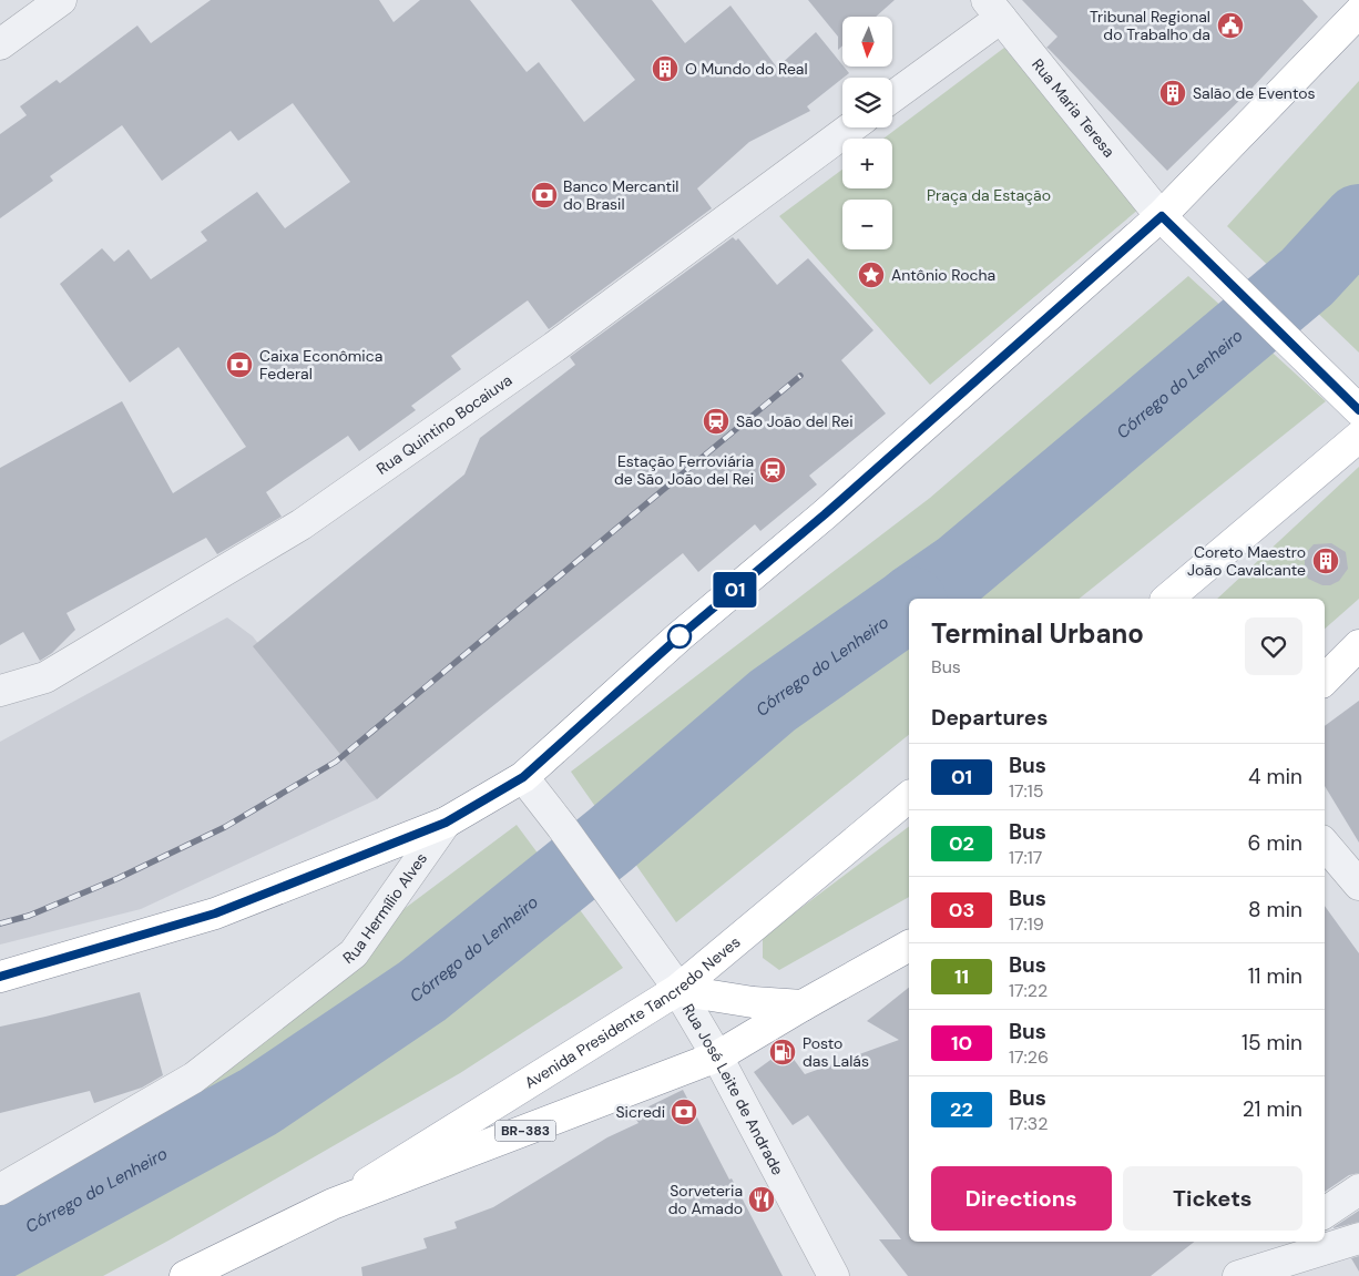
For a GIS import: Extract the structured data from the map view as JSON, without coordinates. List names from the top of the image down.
{
  "streets": {
    "main road": ["Rua Hermílio Alves", "Avenida Presidente Tancredo Neves", "BR-383"],
    "street": ["Rua Maria Teresa", "Rua Quintino Bocaiuva", "Rua José Leite de Andrade"]
  },
  "crossings": [
    ["Rua Maria Teresa", "Rua Hermílio Alves"],
    ["Rua Hermílio Alves", "Rua José Leite de Andrade"],
    ["Avenida Presidente Tancredo Neves", "Rua José Leite de Andrade"]
  ],
  "water": ["Córrego do Lenheiro"],
  "parks": ["Praça da Estação"],
  "places": {
    "public building": ["Tribunal Regional do Trabalho da"],
    "building": ["O Mundo do Real", "Salão de Eventos", "Coreto Maestro João Cavalcante"],
    "bank": ["Banco Mercantil do Brasil", "Caixa Econômica Federal", "Sicredi"],
    "place": ["Antônio Rocha"],
    "station": ["São João del Rei", "Estação Ferroviária de São João del Rei"],
    "fuel station": ["Posto das Lalás"],
    "restaurant": ["Sorveteria do Amado"]
  },
  "lines": ["bus line 01"],
  "north": "bottom",
  "page": {
    "on_map": "01",
    "map_buttons": ["+", "−"],
    "heading": [
      ["Terminal Urbano", "Bus"],
      "Departures"
    ],
    "list": [
      {
        "mark": "01",
        "name": "Bus",
        "note": "17:15",
        "value": "4 min"
      },
      {
        "mark": "02",
        "name": "Bus",
        "note": "17:17",
        "value": "6 min"
      },
      {
        "mark": "03",
        "name": "Bus",
        "note": "17:19",
        "value": "8 min"
      },
      {
        "mark": "11",
        "name": "Bus",
        "note": "17:22",
        "value": "11 min"
      },
      {
        "mark": "10",
        "name": "Bus",
        "note": "17:26",
        "value": "15 min"
      },
      {
        "mark": "22",
        "name": "Bus",
        "note": "17:32",
        "value": "21 min"
      }
    ],
    "buttons": ["Directions", "Tickets"]
  }
}
